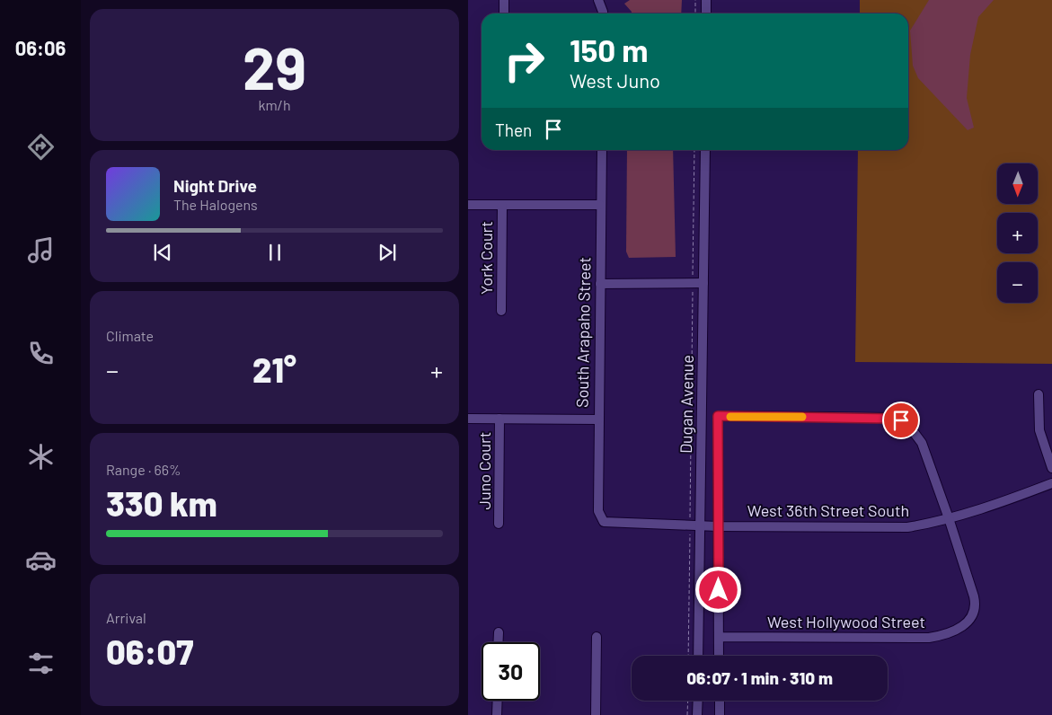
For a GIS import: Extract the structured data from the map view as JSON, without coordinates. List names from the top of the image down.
{
  "streets": {
    "street": [
      "York Court",
      "South Arapaho Street",
      "Dugan Avenue",
      "Juno Court",
      "West 36th Street South",
      "West Hollywood Street"
    ]
  },
  "crossings": [
    ["South Arapaho Street", "West 36th Street South"],
    ["Dugan Avenue", "West 36th Street South"],
    ["West 36th Street South", "West Hollywood Street"]
  ],
  "north": "bottom",
  "page": {
    "tabs": "06:06",
    "tile": [
      ["29", "km/h"],
      "Climate",
      ["Range · 66%", "330 km"],
      ["Arrival", "06:07"]
    ],
    "turn": ["150 m", "West Juno"],
    "then": "Then",
    "map_buttons": ["+", "−"],
    "song": ["Night Drive", "The Halogens"],
    "heat": ["−", "21°", "+"],
    "limit": "30",
    "trip": "06:07 · 1 min · 310 m"
  }
}
